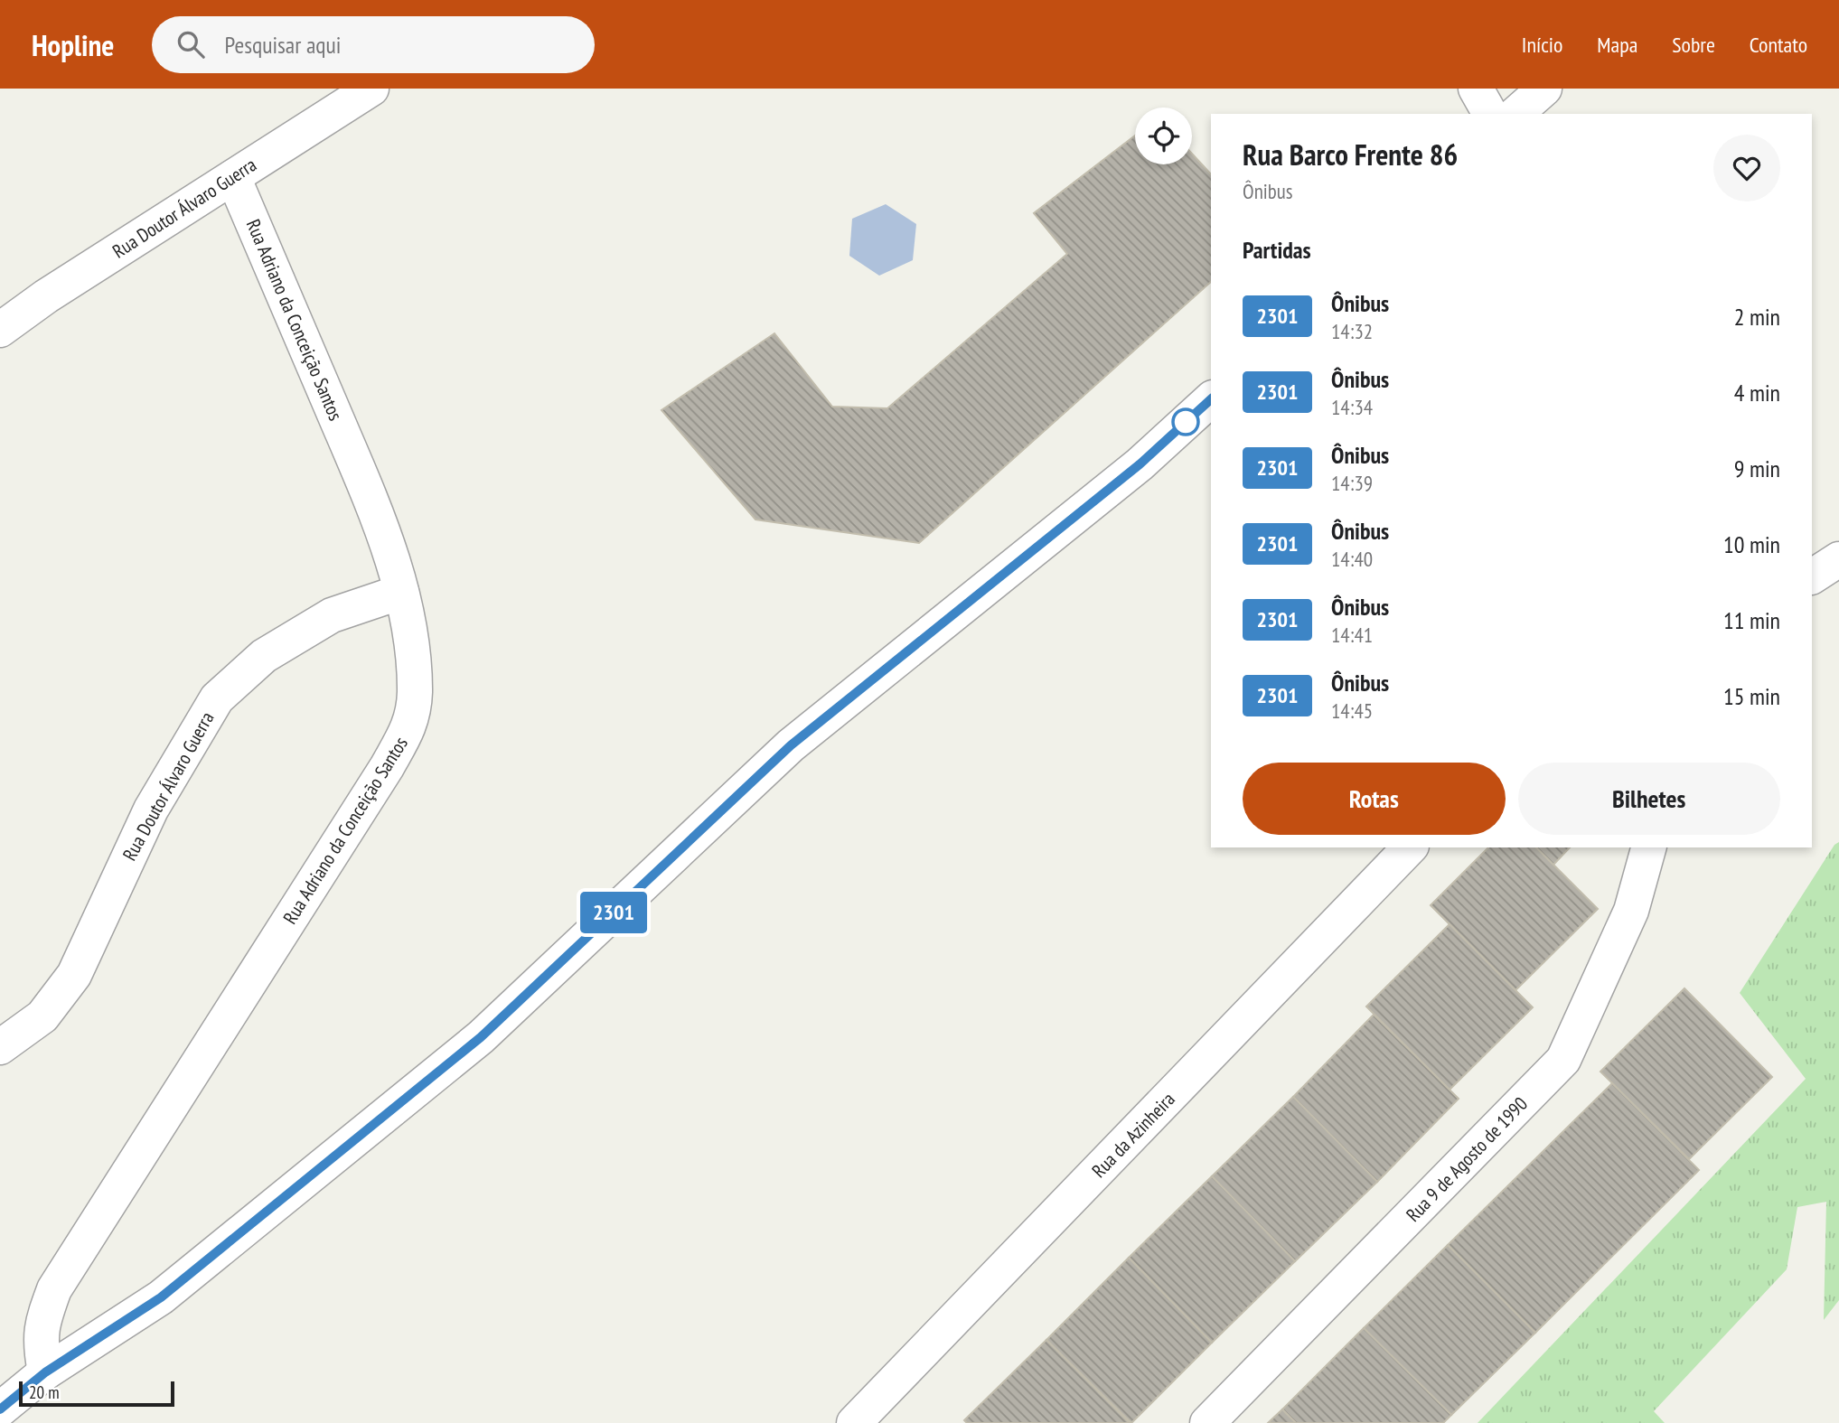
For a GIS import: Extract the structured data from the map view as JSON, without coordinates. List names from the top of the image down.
{
  "streets": {
    "street": [
      "Rua Doutor Álvaro Guerra",
      "Rua Adriano da Conceição Santos",
      "Rua da Azinheira",
      "Rua 9 de Agosto de 1990"
    ]
  },
  "crossings": [
    ["Rua Doutor Álvaro Guerra", "Rua Adriano da Conceição Santos"]
  ],
  "lines": ["bus line 2301"],
  "scale_bar": "20 m",
  "page": {
    "header": "Hopline",
    "search": "Pesquisar aqui",
    "nav": [
      "Início",
      "Mapa",
      "Sobre",
      "Contato"
    ],
    "on_map": "2301",
    "heading": [
      ["Rua Barco Frente 86", "Ônibus"],
      "Partidas"
    ],
    "list": [
      {
        "mark": "2301",
        "name": "Ônibus",
        "note": "14:32",
        "value": "2 min"
      },
      {
        "mark": "2301",
        "name": "Ônibus",
        "note": "14:34",
        "value": "4 min"
      },
      {
        "mark": "2301",
        "name": "Ônibus",
        "note": "14:39",
        "value": "9 min"
      },
      {
        "mark": "2301",
        "name": "Ônibus",
        "note": "14:40",
        "value": "10 min"
      },
      {
        "mark": "2301",
        "name": "Ônibus",
        "note": "14:41",
        "value": "11 min"
      },
      {
        "mark": "2301",
        "name": "Ônibus",
        "note": "14:45",
        "value": "15 min"
      }
    ],
    "buttons": ["Rotas", "Bilhetes"],
    "scale": "20 m"
  }
}
